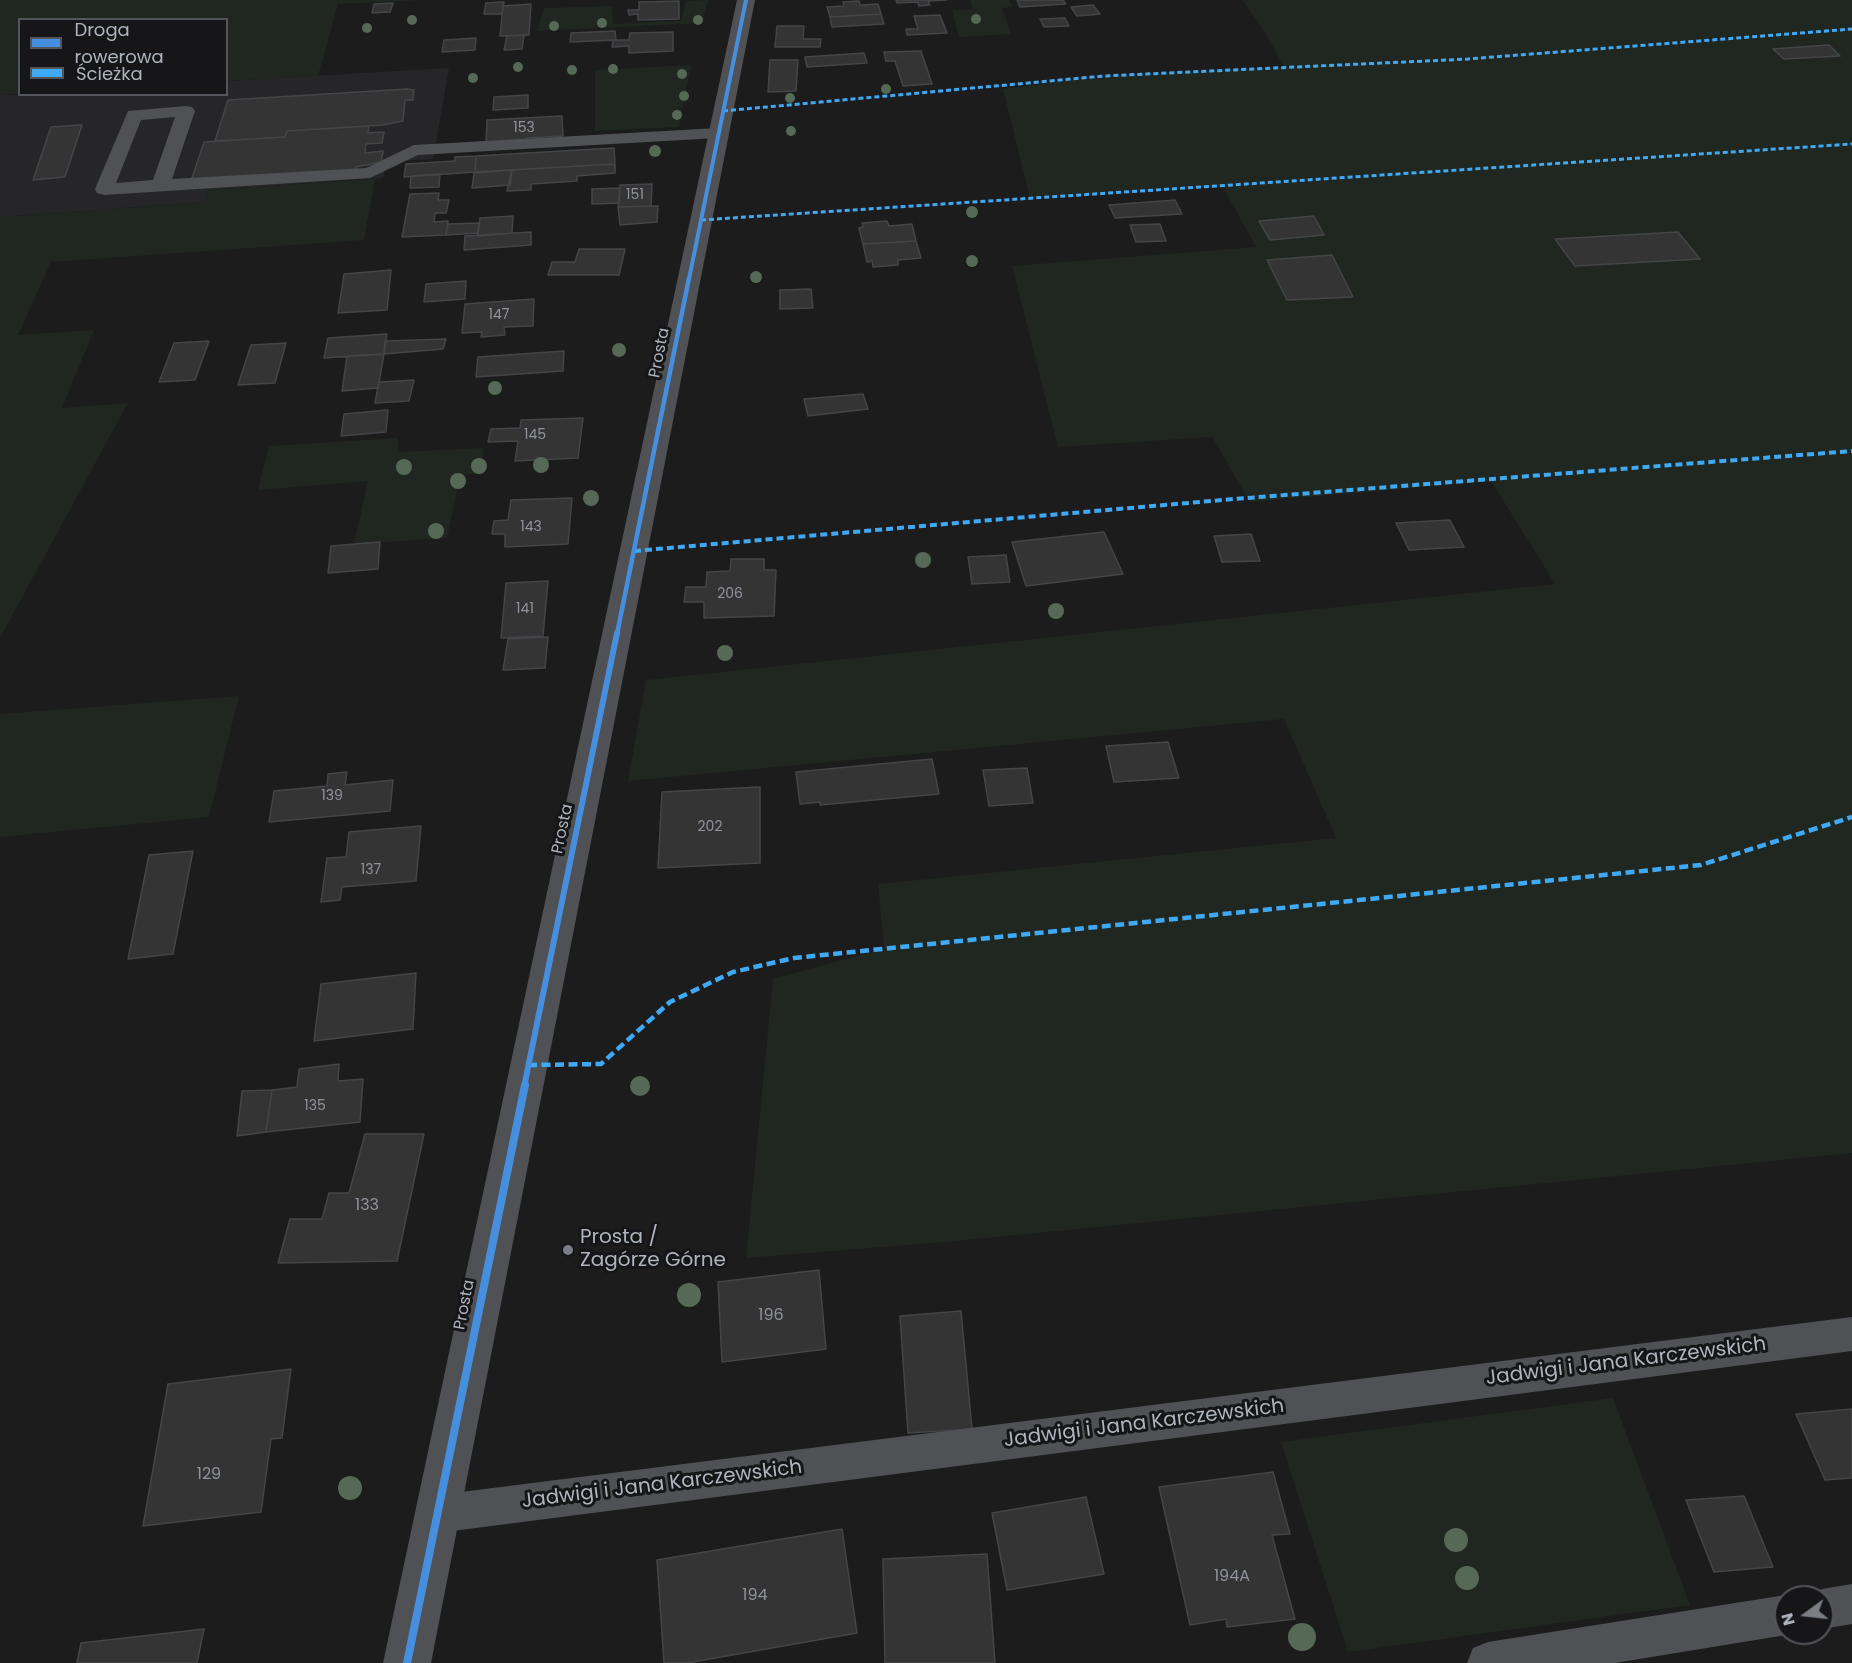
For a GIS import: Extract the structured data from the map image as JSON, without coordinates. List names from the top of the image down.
{
  "streets": {
    "street": ["Prosta"],
    "lane": ["Jadwigi i Jana Karczewskich"]
  },
  "crossings": [
    ["Prosta", "Jadwigi i Jana Karczewskich"]
  ],
  "places": ["Prosta / Zagórze Górne"],
  "house_numbers": [
    "153",
    "151",
    "147",
    "145",
    "143",
    "206",
    "141",
    "139",
    "202",
    "137",
    "135",
    "133",
    "196",
    "129",
    "194A",
    "194"
  ],
  "legend": ["Droga rowerowa", "Ścieżka"],
  "north": "left"
}
